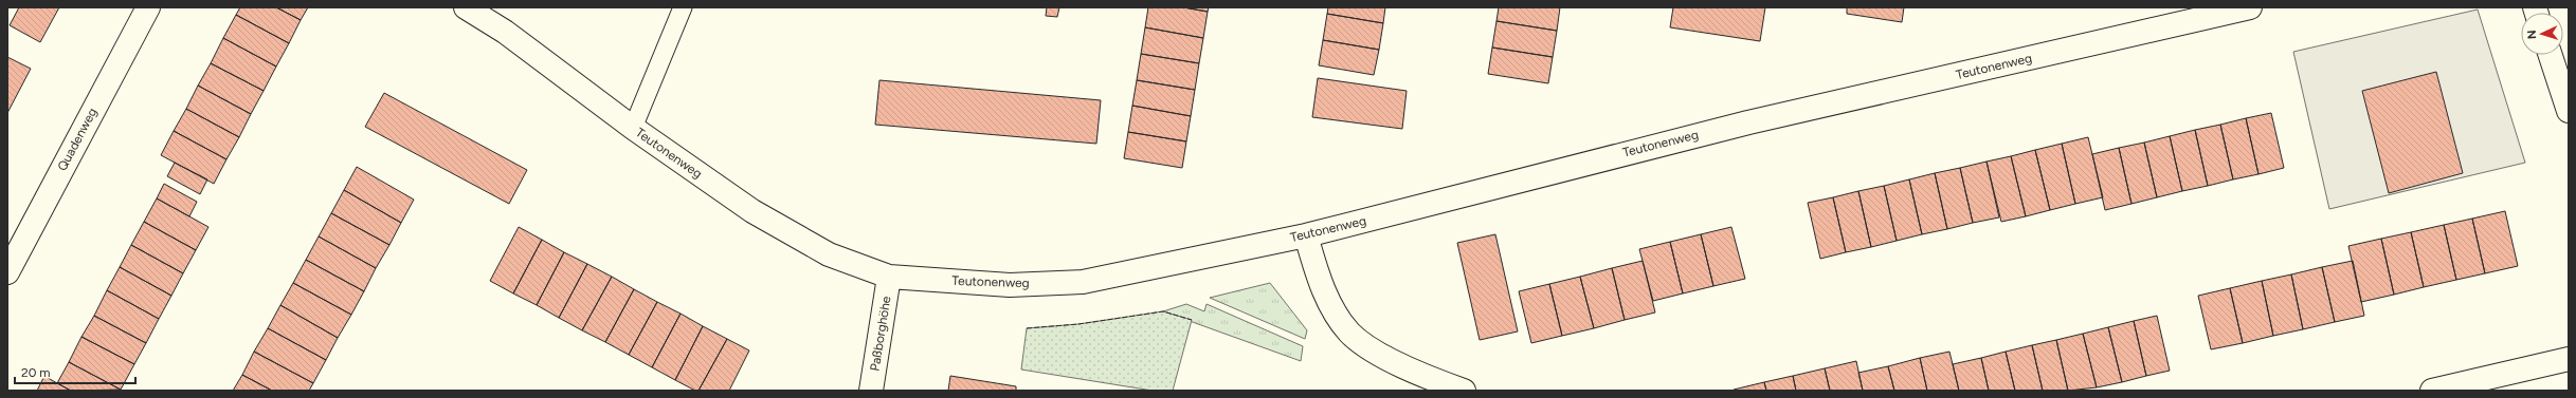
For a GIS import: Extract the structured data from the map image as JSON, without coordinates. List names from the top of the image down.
{
  "streets": {
    "street": ["Teutonenweg", "Quadenweg", "Paßborghöhe"]
  },
  "crossings": [
    ["Teutonenweg", "Paßborghöhe"]
  ],
  "scale_bar": "20 m",
  "north": "left"
}
